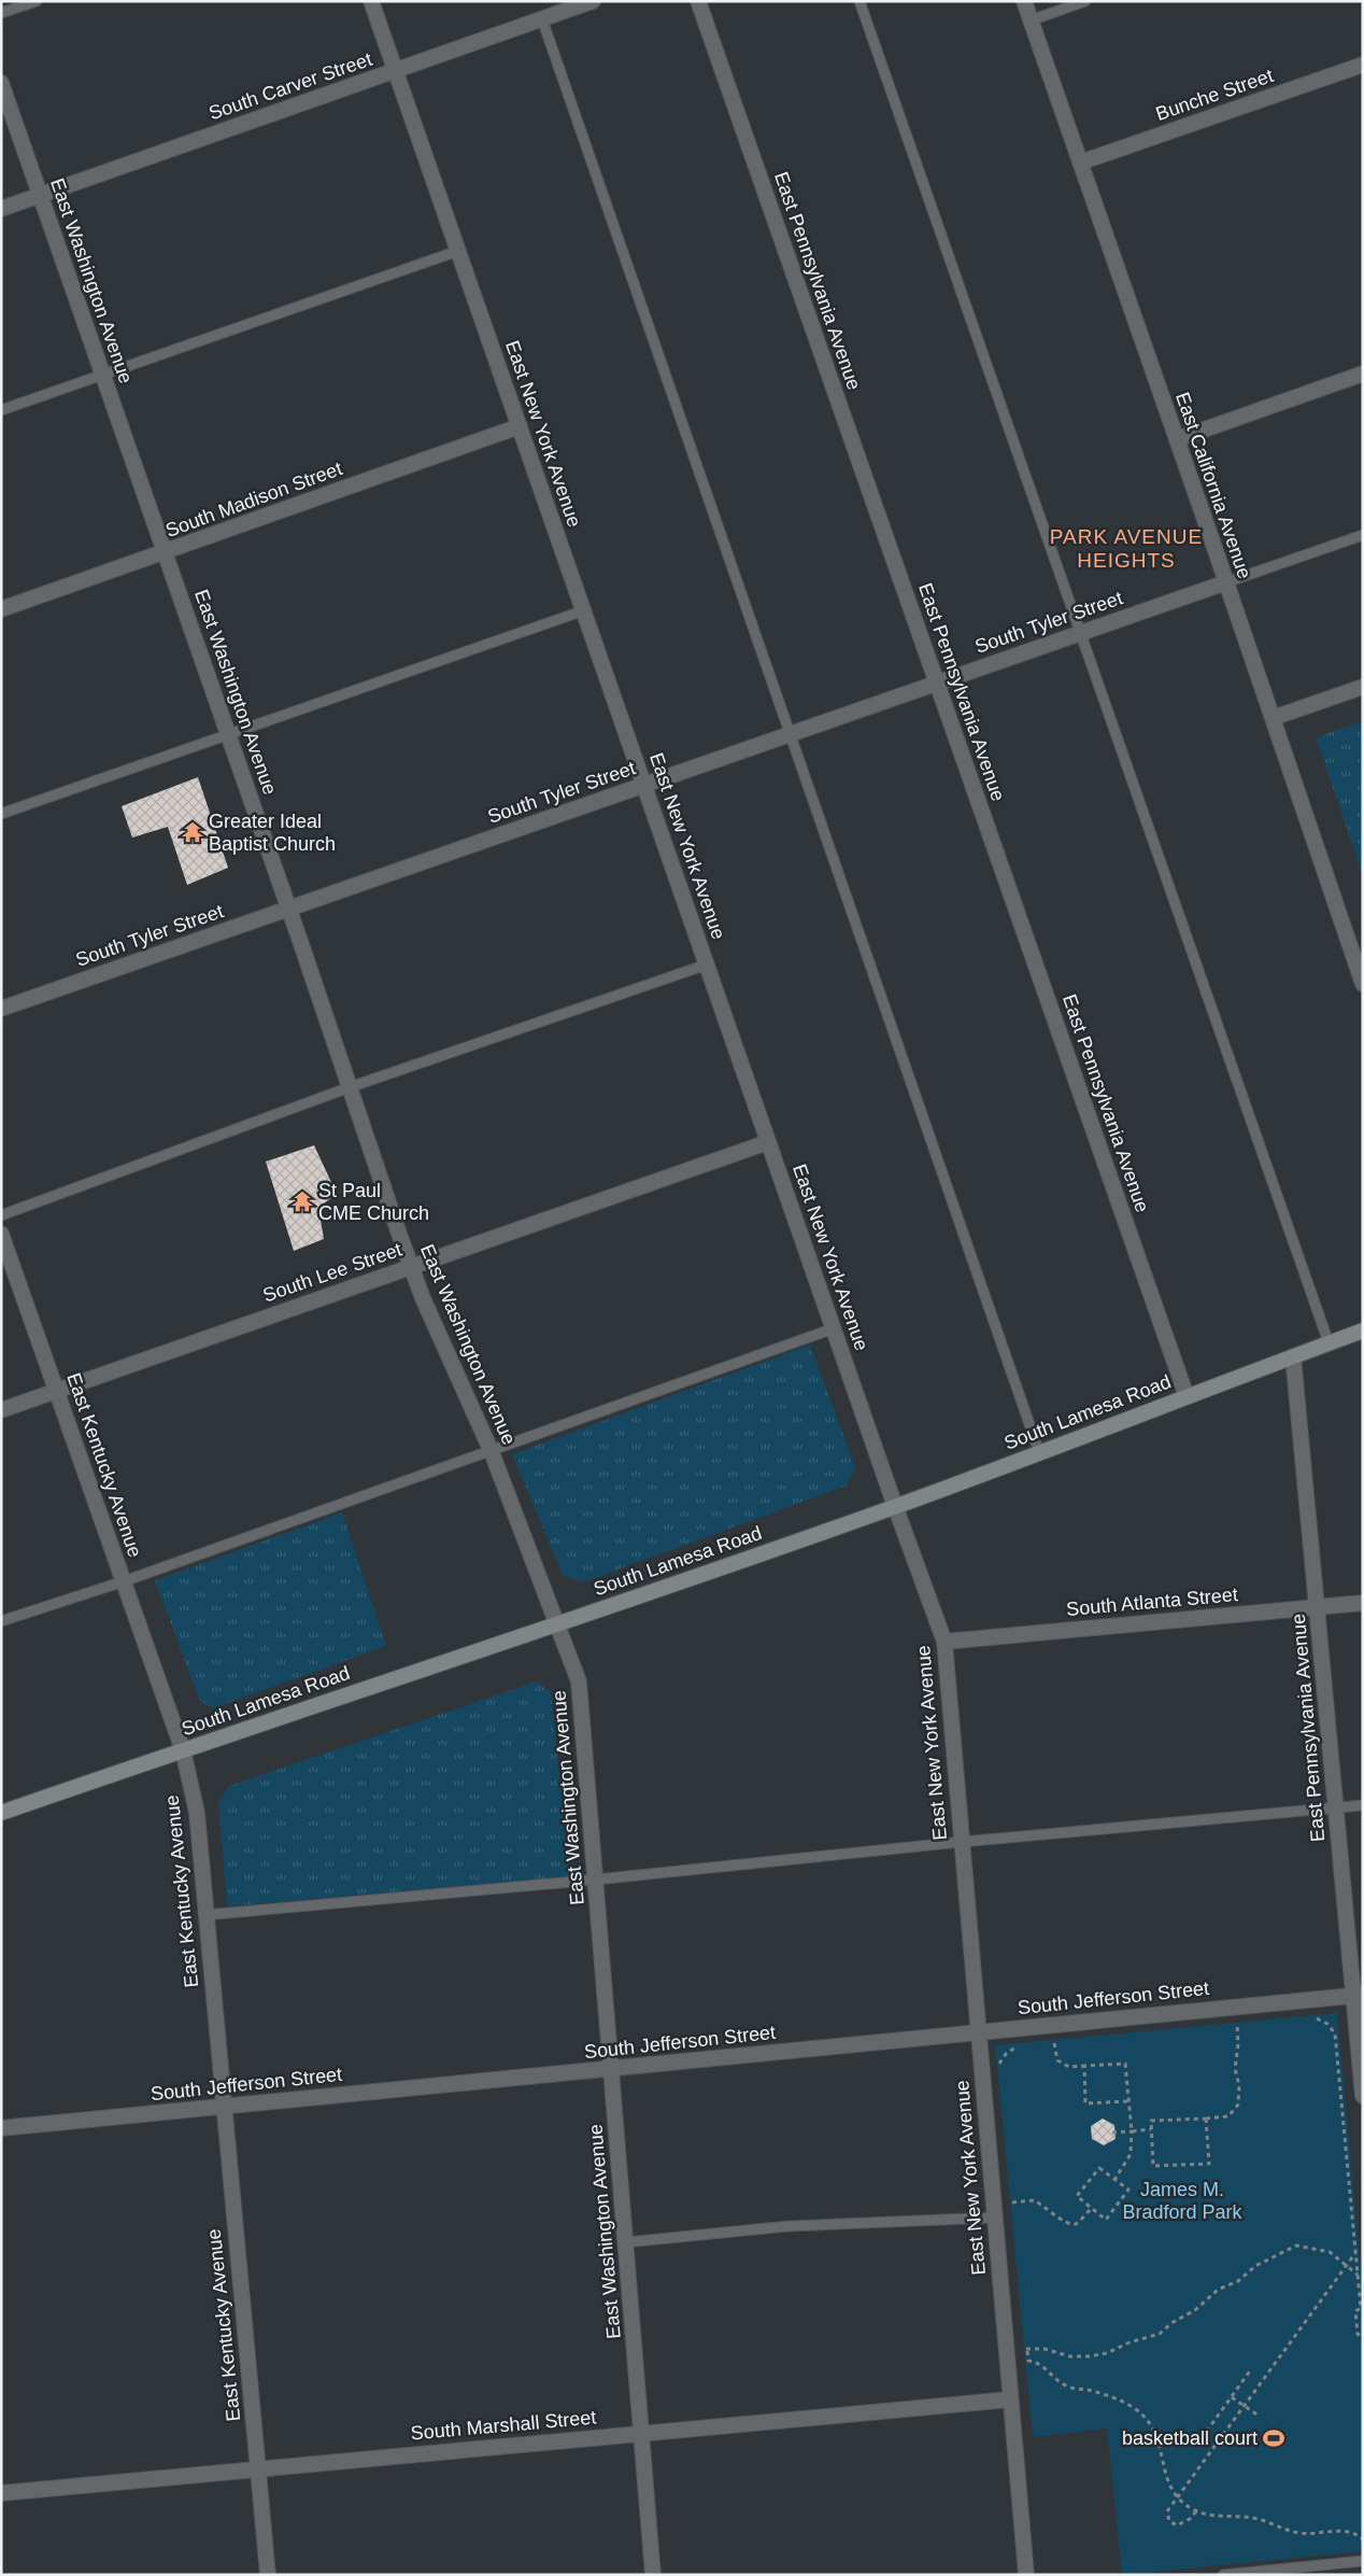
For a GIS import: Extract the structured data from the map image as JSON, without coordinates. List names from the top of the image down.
{
  "streets": {
    "main road": ["South Lamesa Road"],
    "street": [
      "South Carver Street",
      "Bunche Street",
      "East Washington Avenue",
      "East Pennsylvania Avenue",
      "East New York Avenue",
      "East California Avenue",
      "South Madison Street",
      "South Tyler Street",
      "South Lee Street",
      "East Kentucky Avenue",
      "South Atlanta Street",
      "South Jefferson Street",
      "South Marshall Street"
    ]
  },
  "crossings": [
    ["South Carver Street", "East Washington Avenue"],
    ["South Carver Street", "East New York Avenue"],
    ["Bunche Street", "East California Avenue"],
    ["East Washington Avenue", "South Madison Street"],
    ["East Washington Avenue", "South Tyler Street"],
    ["East Washington Avenue", "South Lee Street"],
    ["East Washington Avenue", "South Lamesa Road"],
    ["East Washington Avenue", "South Jefferson Street"],
    ["East Washington Avenue", "South Marshall Street"],
    ["East Pennsylvania Avenue", "South Tyler Street"],
    ["East Pennsylvania Avenue", "South Lamesa Road"],
    ["East Pennsylvania Avenue", "South Atlanta Street"],
    ["East Pennsylvania Avenue", "South Jefferson Street"],
    ["East New York Avenue", "South Madison Street"],
    ["East New York Avenue", "South Tyler Street"],
    ["East New York Avenue", "South Lee Street"],
    ["East New York Avenue", "South Lamesa Road"],
    ["East New York Avenue", "South Atlanta Street"],
    ["East New York Avenue", "South Jefferson Street"],
    ["East New York Avenue", "South Marshall Street"],
    ["East California Avenue", "South Tyler Street"],
    ["South Lee Street", "East Kentucky Avenue"],
    ["South Lamesa Road", "East Kentucky Avenue"],
    ["East Kentucky Avenue", "South Jefferson Street"],
    ["East Kentucky Avenue", "South Marshall Street"]
  ],
  "districts": ["PARK AVENUE HEIGHTS"],
  "parks": ["James M. Bradford Park"],
  "places": {
    "temple": ["Greater Ideal Baptist Church", "St Paul CME Church"],
    "sports": ["basketball court"]
  }
}
